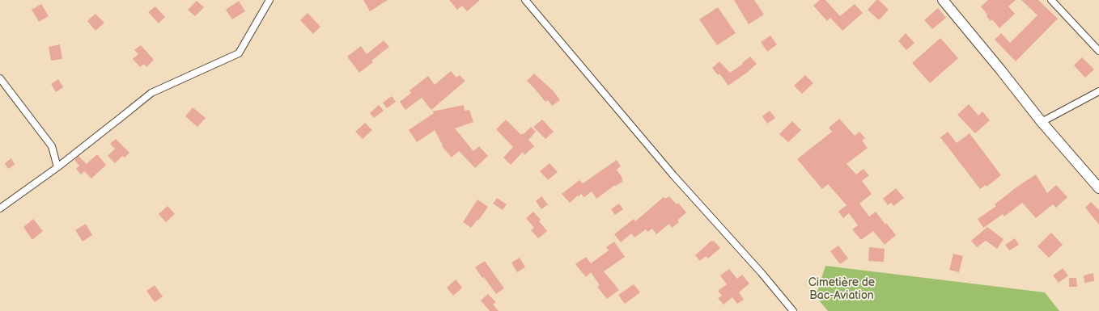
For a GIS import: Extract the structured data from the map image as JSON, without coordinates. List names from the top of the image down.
{
  "parks": ["Cimetière de Bac-Aviation"]
}
